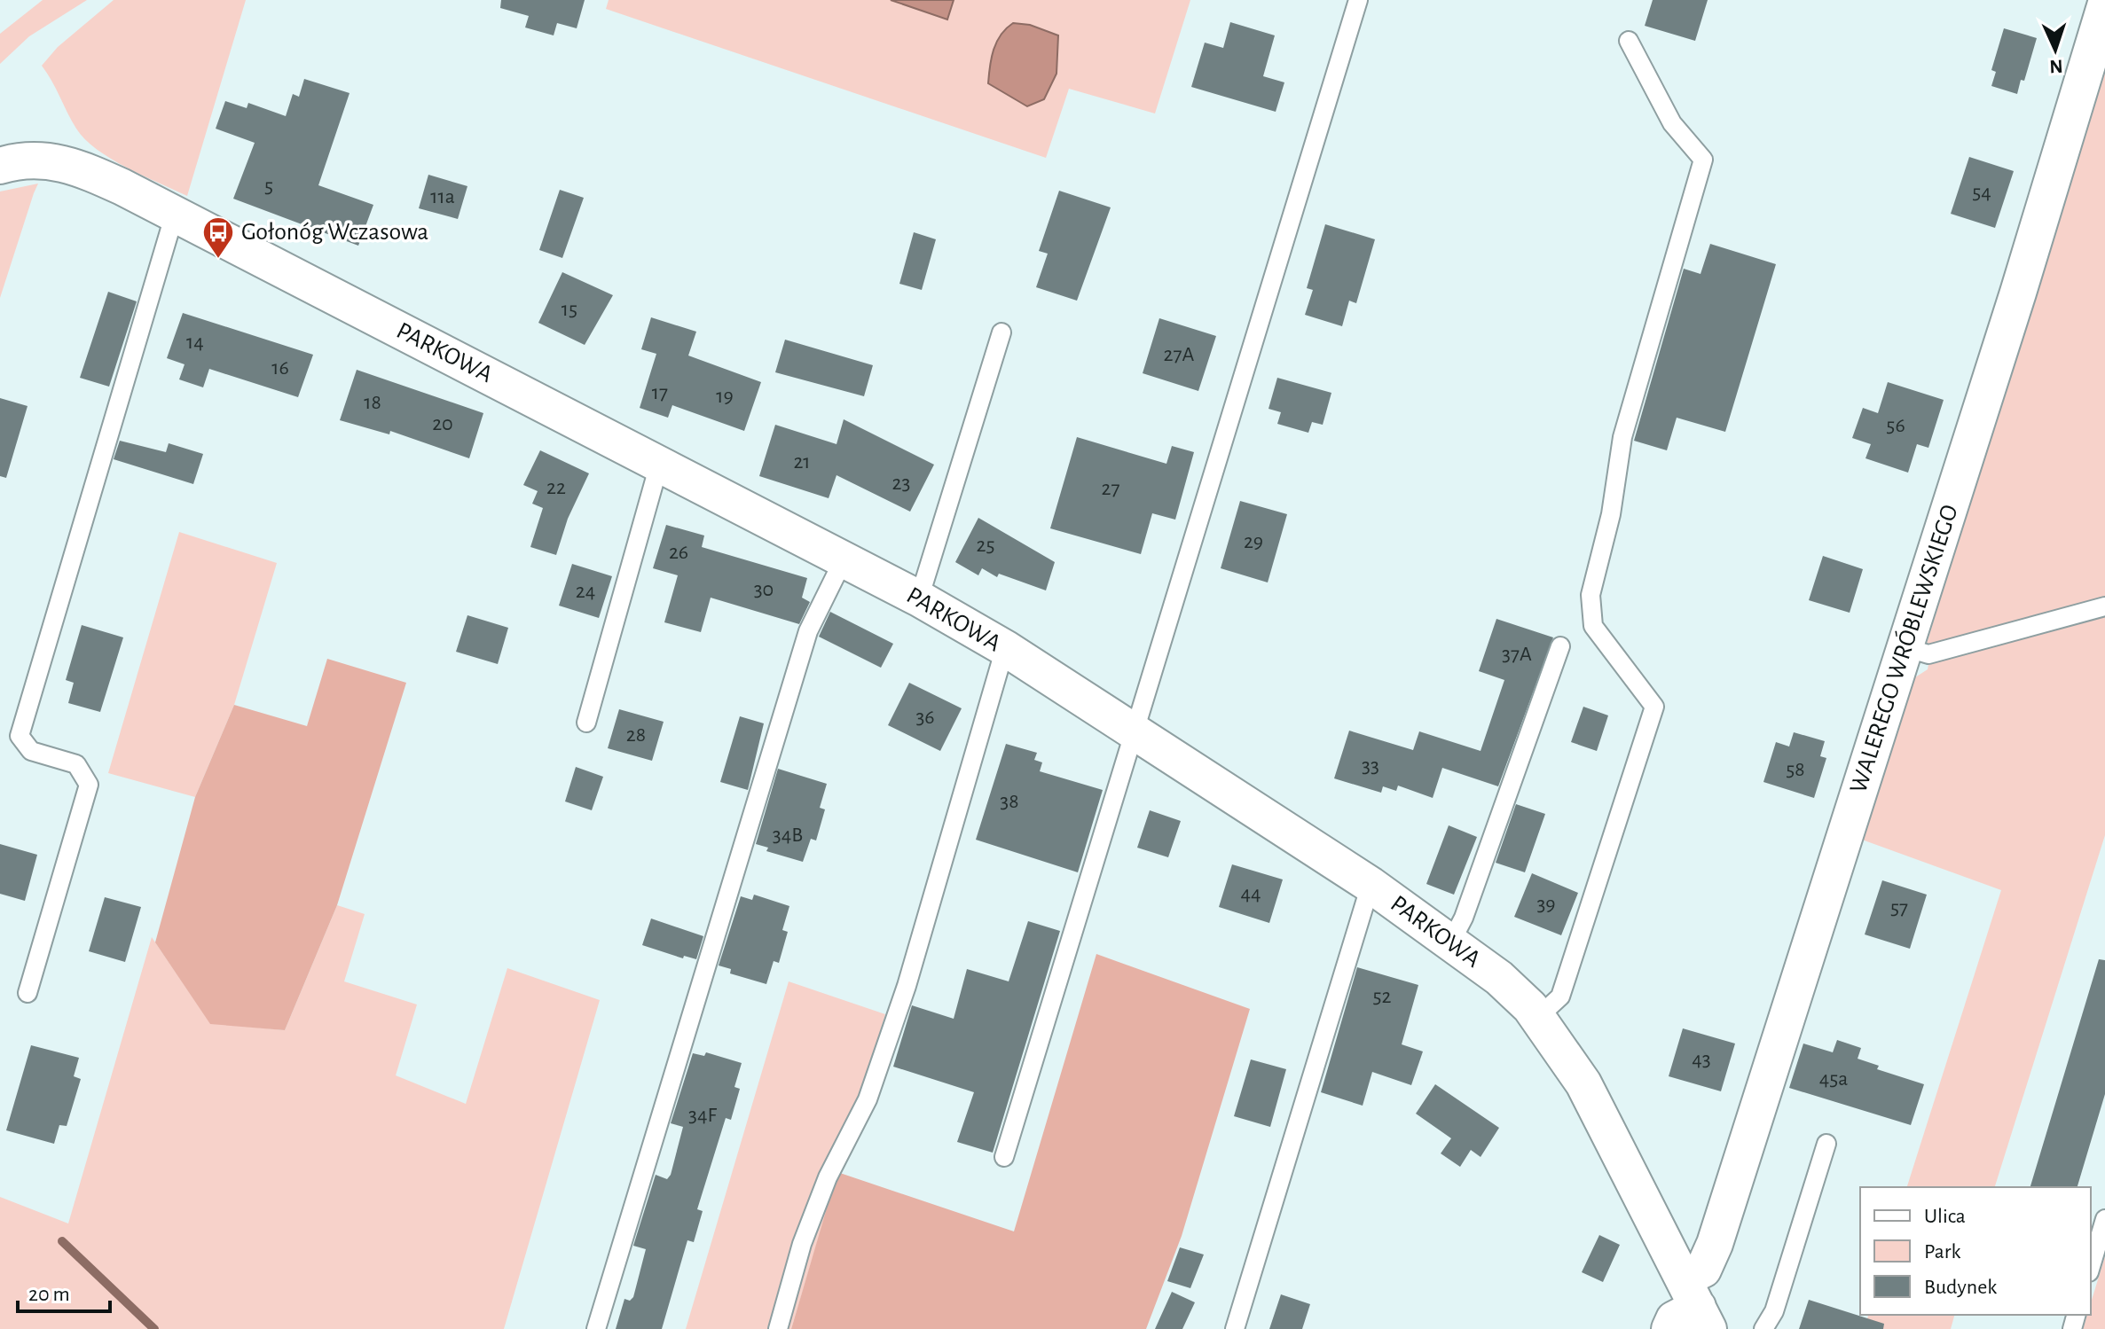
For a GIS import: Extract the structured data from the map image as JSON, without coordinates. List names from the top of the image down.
{
  "streets": {
    "street": ["PARKOWA", "WALEREGO WRÓBLEWSKIEGO"]
  },
  "crossings": [
    ["PARKOWA", "WALEREGO WRÓBLEWSKIEGO"]
  ],
  "places": {
    "bus stop": ["Gołonóg Wczasowa"]
  },
  "house_numbers": [
    "5",
    "54",
    "11a",
    "15",
    "14",
    "27A",
    "16",
    "17",
    "19",
    "18",
    "20",
    "56",
    "21",
    "23",
    "22",
    "27",
    "29",
    "25",
    "26",
    "30",
    "24",
    "37A",
    "36",
    "28",
    "33",
    "58",
    "38",
    "34B",
    "44",
    "39",
    "57",
    "52",
    "43",
    "45a",
    "34F"
  ],
  "legend": ["Ulica", "Park", "Budynek"],
  "scale_bar": "20 m",
  "north": "bottom"
}
